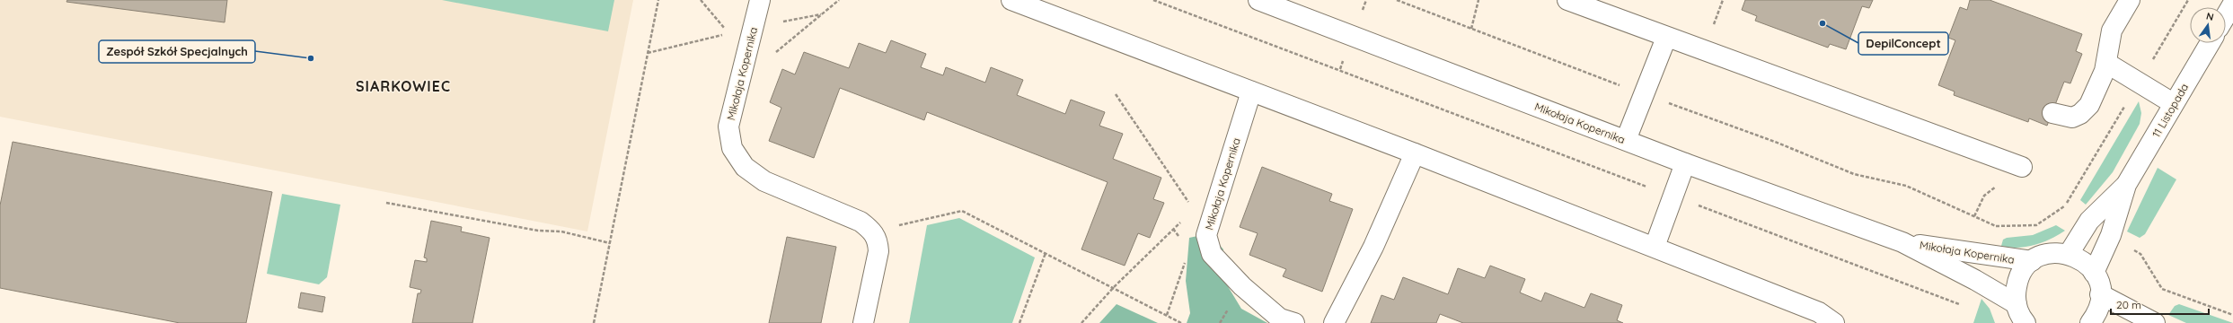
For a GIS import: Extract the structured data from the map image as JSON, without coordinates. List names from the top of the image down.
{
  "streets": {
    "street": ["Mikołaja Kopernika", "11 Listopada"]
  },
  "districts": ["SIARKOWIEC"],
  "places": ["DepilConcept", "Zespół Szkół Specjalnych"],
  "scale_bar": "20 m",
  "north": "top"
}
